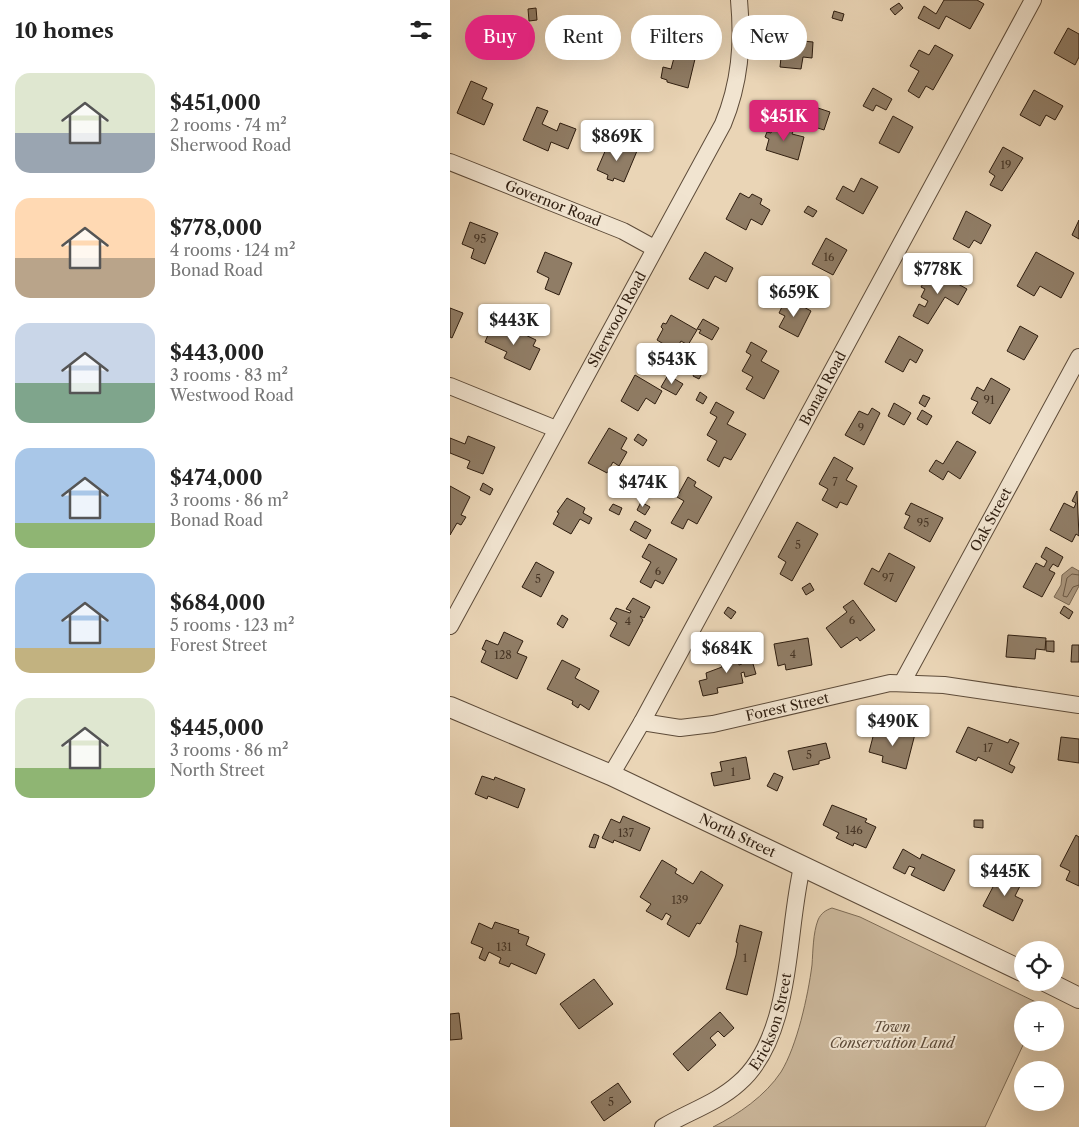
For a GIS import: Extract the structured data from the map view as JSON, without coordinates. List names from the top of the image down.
{
  "streets": {
    "street": [
      "Governor Road",
      "Sherwood Road",
      "Bonad Road",
      "Oak Street",
      "Forest Street",
      "North Street",
      "Erickson Street"
    ]
  },
  "crossings": [
    ["Governor Road", "Sherwood Road"],
    ["Bonad Road", "Forest Street"],
    ["Bonad Road", "North Street"],
    ["Oak Street", "Forest Street"],
    ["North Street", "Erickson Street"]
  ],
  "parks": ["Town Conservation Land"],
  "house_numbers": [
    "19",
    "95",
    "16",
    "91",
    "9",
    "7",
    "95",
    "5",
    "6",
    "97",
    "5",
    "6",
    "4",
    "4",
    "128",
    "17",
    "5",
    "1",
    "146",
    "137",
    "139",
    "131",
    "1",
    "5"
  ],
  "page": {
    "heading": "10 homes",
    "chip": [
      "Buy",
      "Rent",
      "Filters",
      "New"
    ],
    "list": [
      {
        "name": "$451,000",
        "note": "2 rooms · 74 m² · Sherwood Road"
      },
      {
        "name": "$778,000",
        "note": "4 rooms · 124 m² · Bonad Road"
      },
      {
        "name": "$443,000",
        "note": "3 rooms · 83 m² · Westwood Road"
      },
      {
        "name": "$474,000",
        "note": "3 rooms · 86 m² · Bonad Road"
      },
      {
        "name": "$684,000",
        "note": "5 rooms · 123 m² · Forest Street"
      },
      {
        "name": "$445,000",
        "note": "3 rooms · 86 m² · North Street"
      }
    ],
    "price": [
      "$451K",
      "$869K",
      "$778K",
      "$659K",
      "$443K",
      "$543K",
      "$474K",
      "$684K",
      "$490K",
      "$445K"
    ],
    "map_buttons": ["+", "−"]
  }
}
